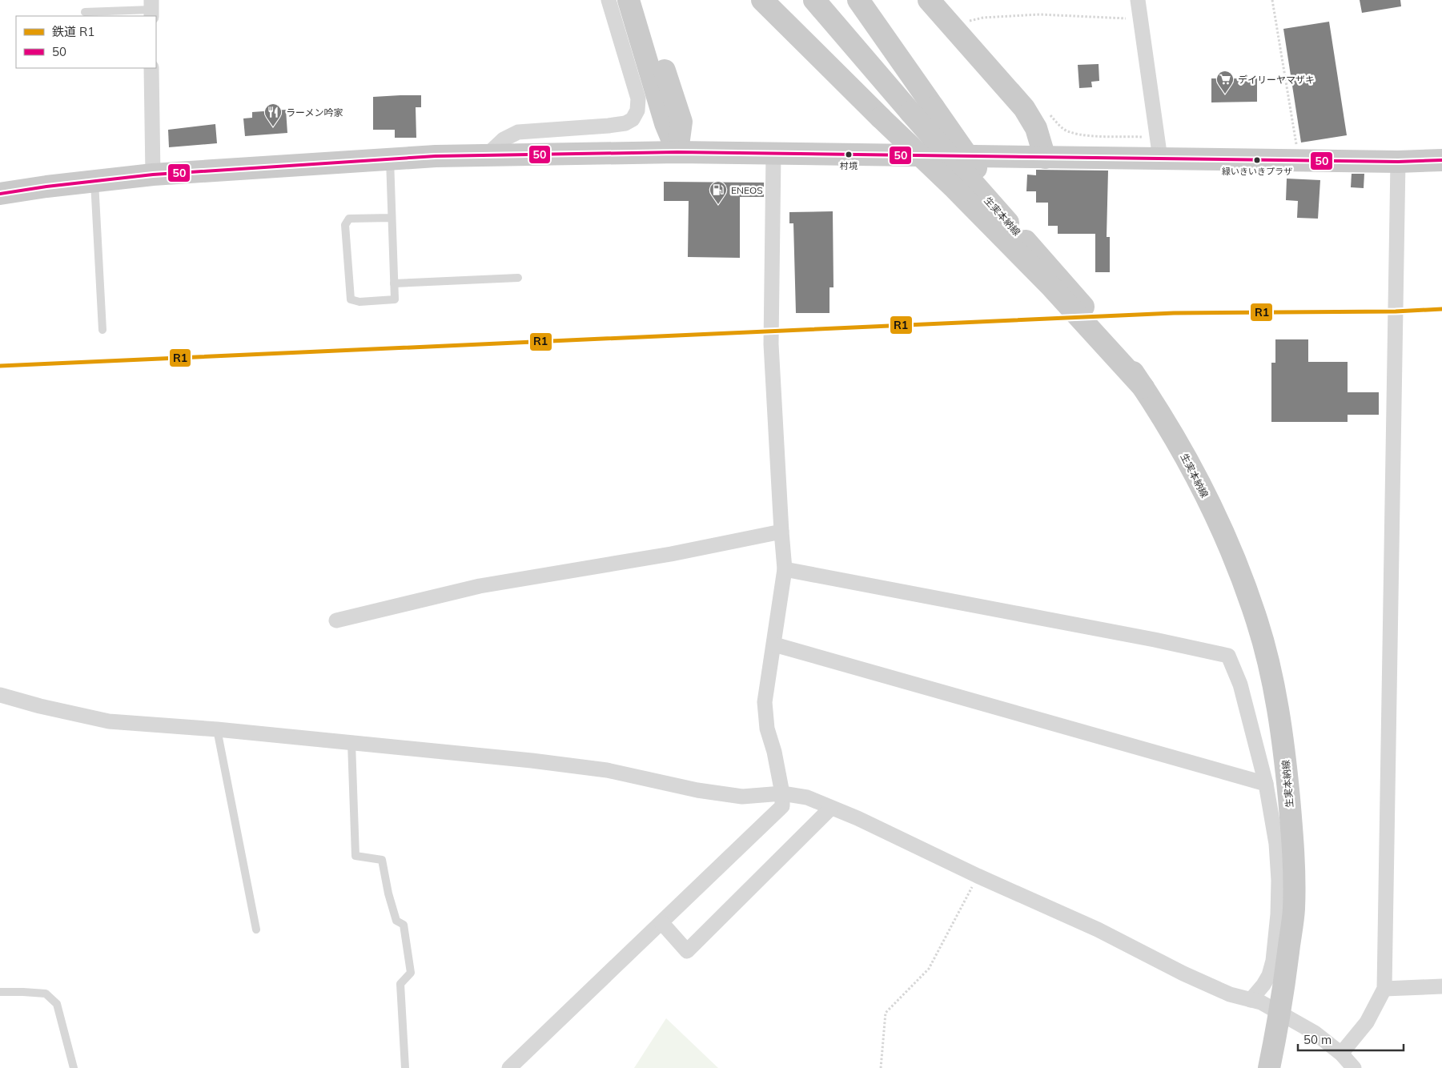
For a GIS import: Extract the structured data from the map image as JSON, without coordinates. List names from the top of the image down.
{
  "streets": {
    "main road": ["生実本納線"]
  },
  "places": {
    "supermarket": ["デイリーヤマザキ"],
    "restaurant": ["ラーメン吟家"],
    "other": ["村境", "緑いきいきプラザ"],
    "fuel station": ["ENEOS"]
  },
  "lines": ["transit line 50", "rail line R1"],
  "legend": ["鉄道 R1", "50"],
  "scale_bar": "50 m"
}
